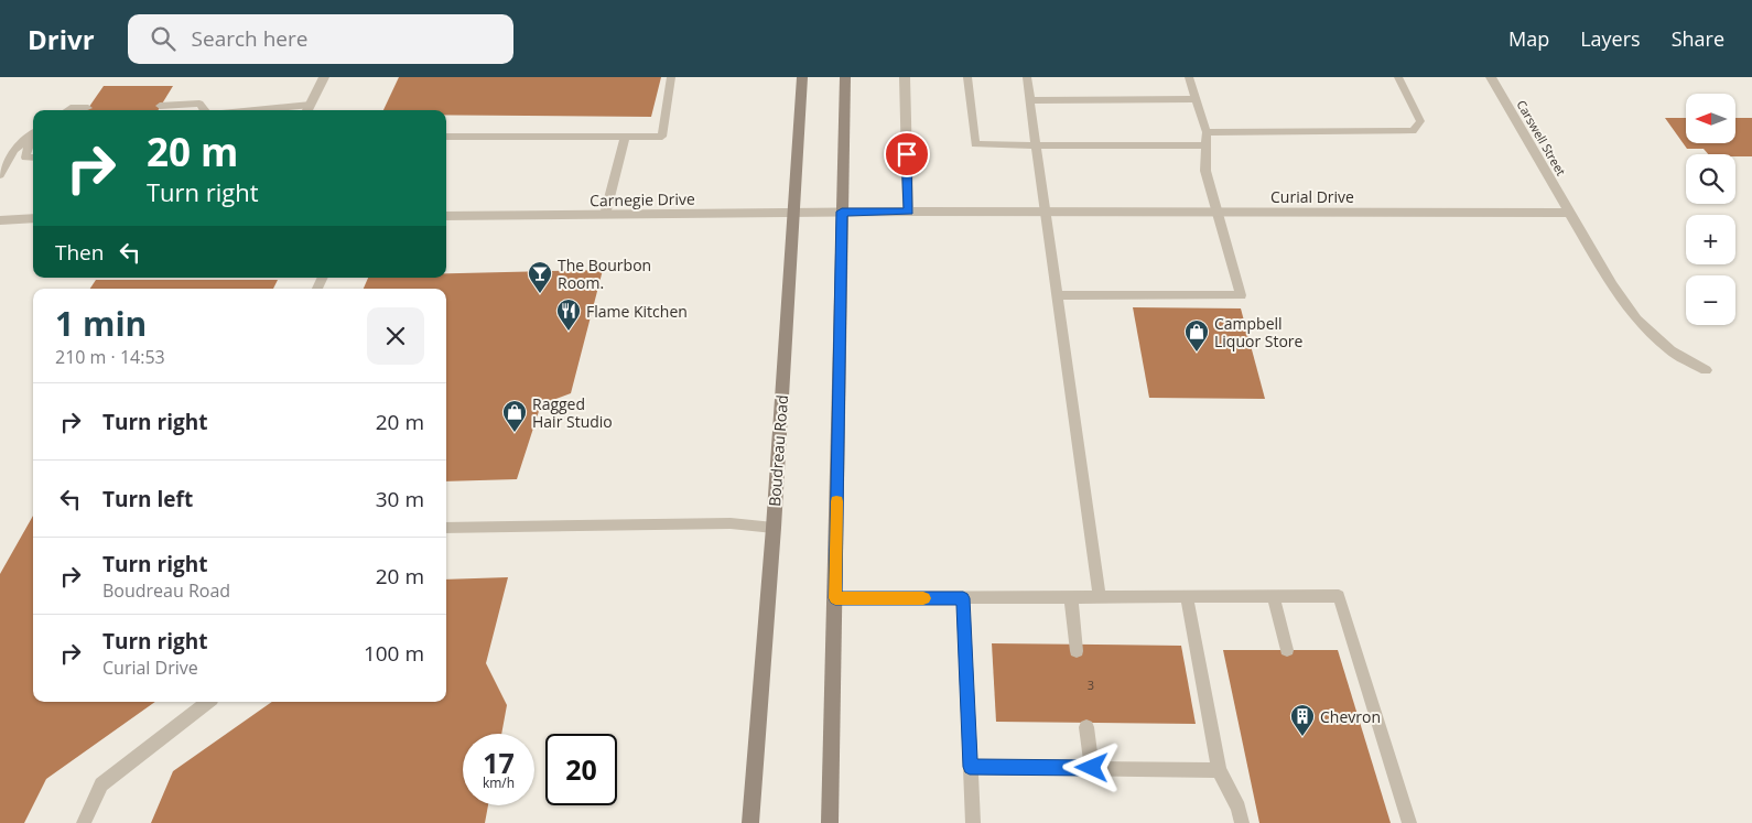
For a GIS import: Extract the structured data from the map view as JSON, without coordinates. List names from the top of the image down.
{
  "streets": {
    "main road": ["Boudreau Road"],
    "street": ["Carswell Street", "Curial Drive", "Carnegie Drive"]
  },
  "crossings": [
    ["Carswell Street", "Curial Drive"],
    ["Curial Drive", "Carnegie Drive"],
    ["Carnegie Drive", "Boudreau Road"]
  ],
  "places": {
    "bar": ["The Bourbon Room."],
    "restaurant": ["Flame Kitchen"],
    "shop": ["Campbell Liquor Store", "Ragged Hair Studio"],
    "building": ["Chevron"]
  },
  "house_numbers": ["3"],
  "north": "left",
  "page": {
    "header": "Drivr",
    "search": "Search here",
    "nav": ["Map", "Layers", "Share"],
    "map_buttons": ["+", "−"],
    "turn": ["20 m", "Turn right"],
    "then": "Then",
    "heading": ["1 min", "210 m · 14:53"],
    "list": [
      {
        "name": "Turn right",
        "value": "20 m"
      },
      {
        "name": "Turn left",
        "value": "30 m"
      },
      {
        "name": "Turn right",
        "note": "Boudreau Road",
        "value": "20 m"
      },
      {
        "name": "Turn right",
        "note": "Curial Drive",
        "value": "100 m"
      }
    ],
    "speed": "17 km/h",
    "limit": "20"
  }
}
